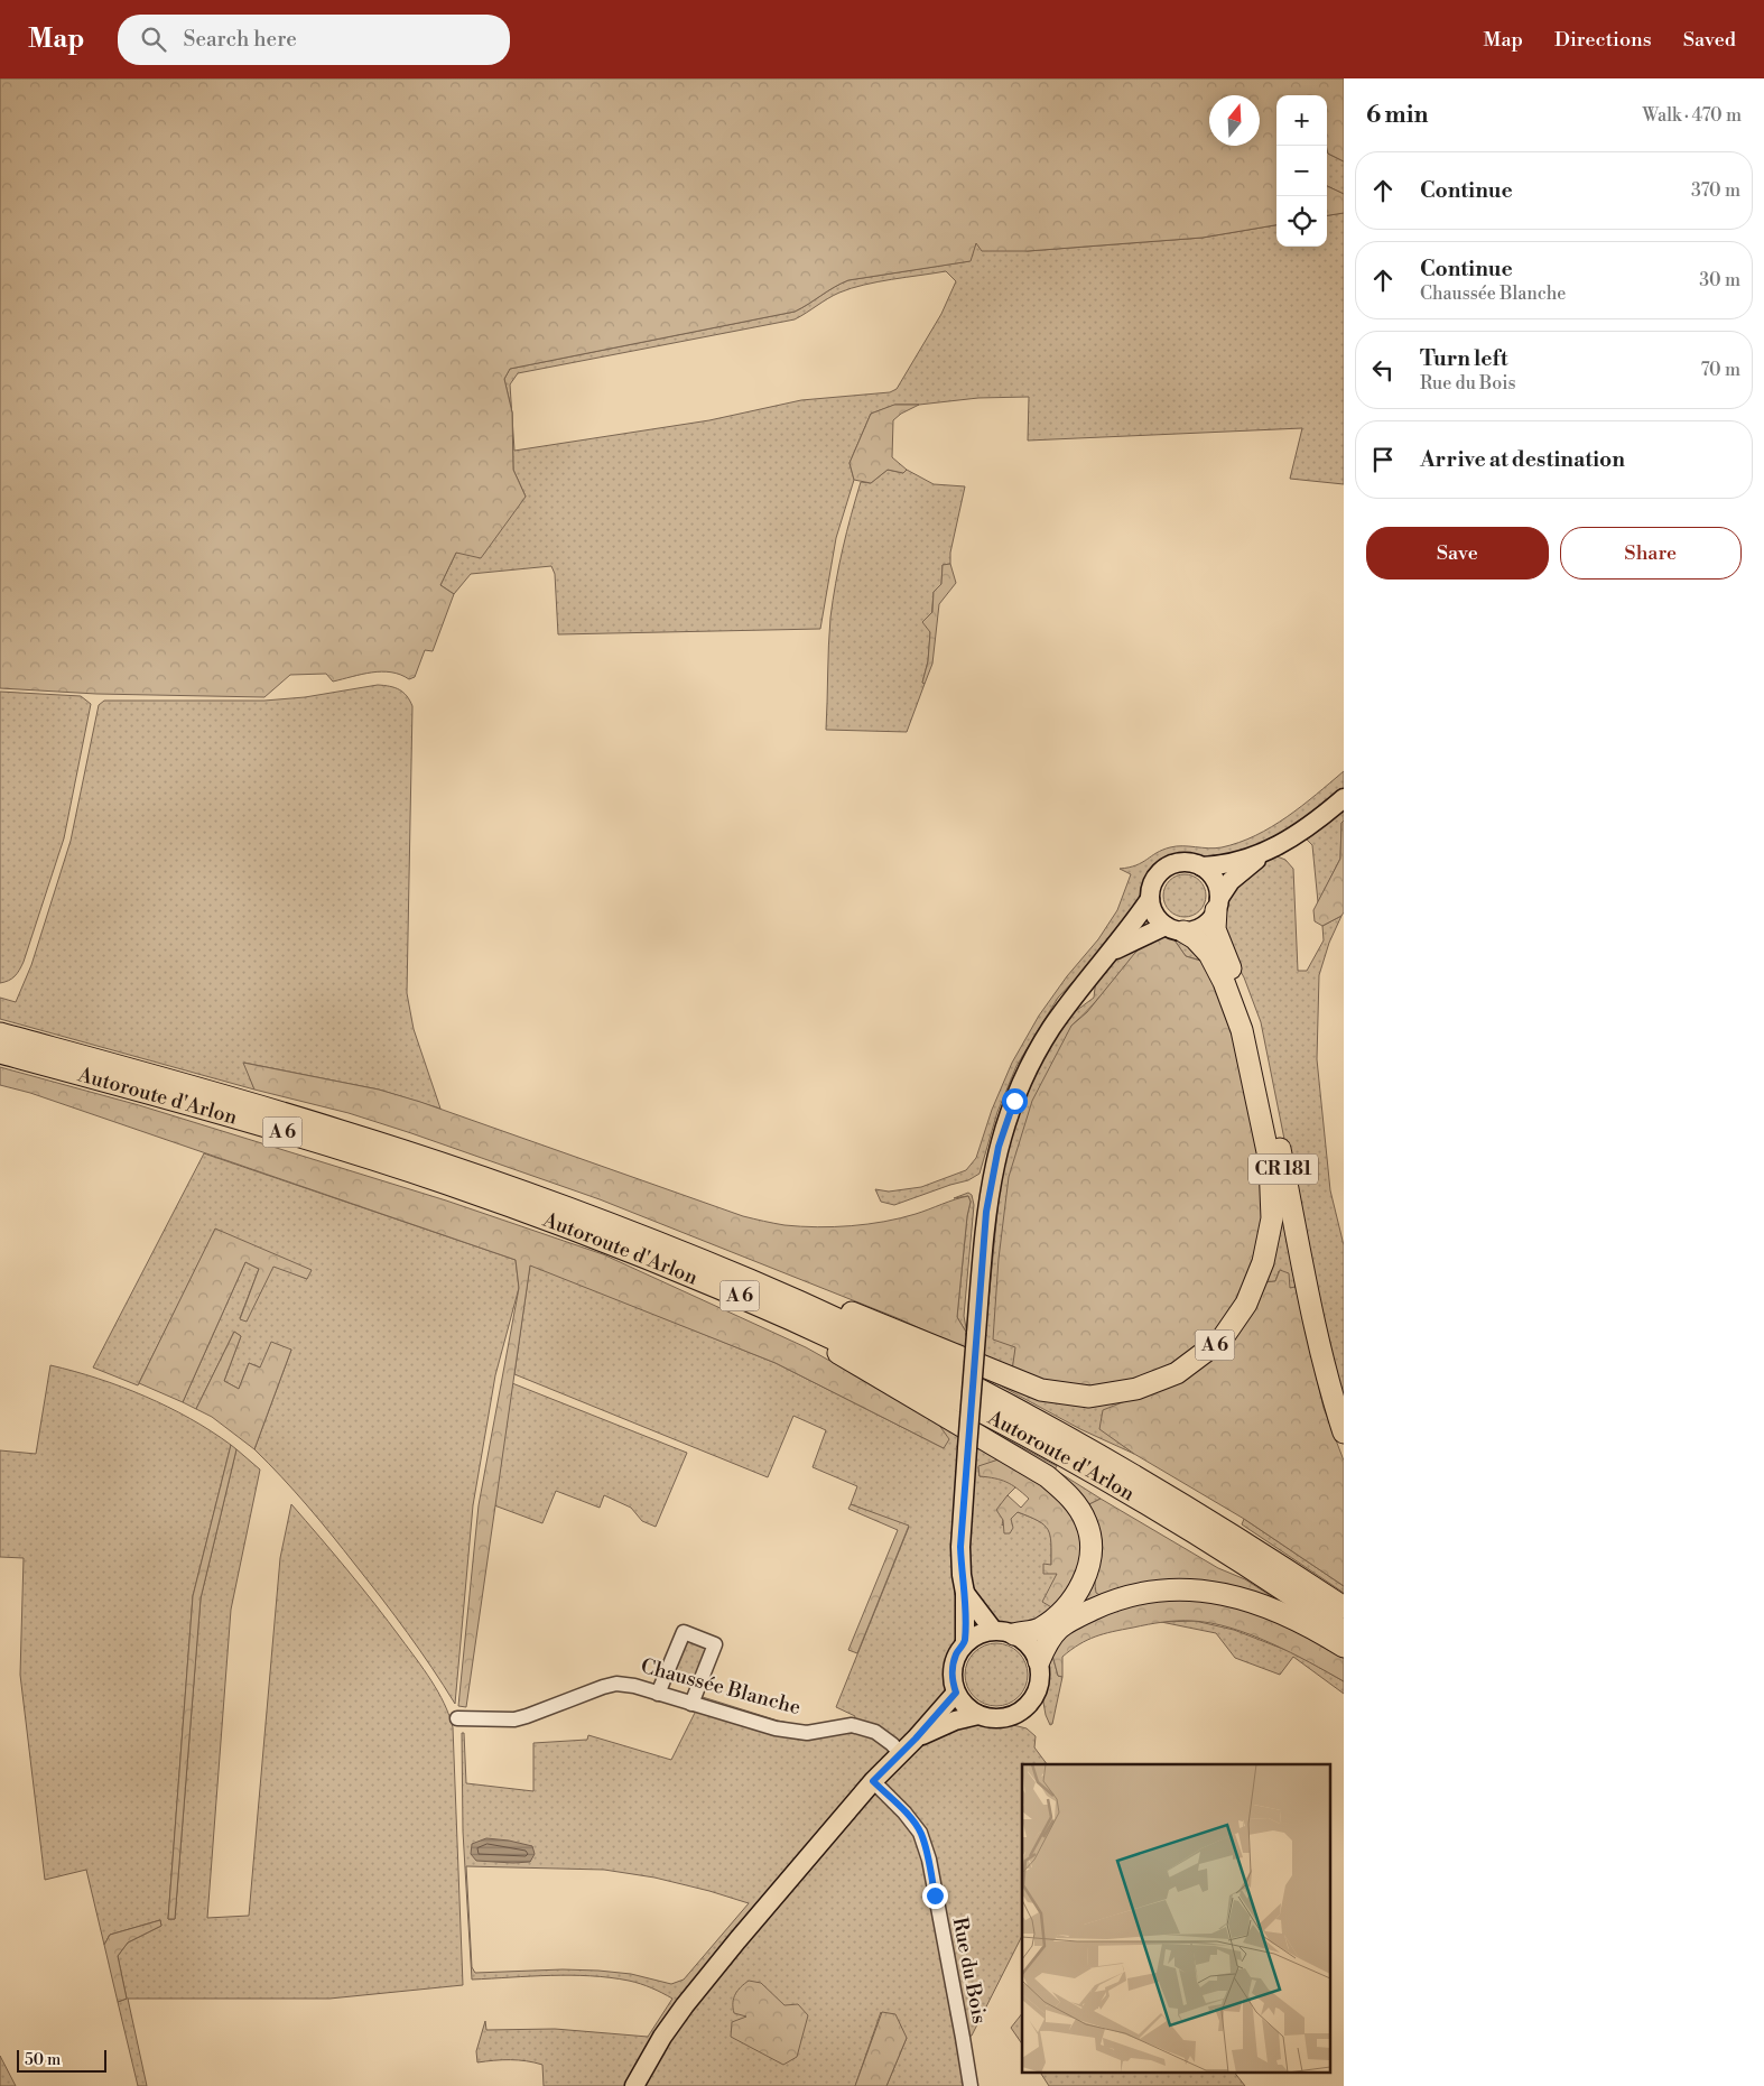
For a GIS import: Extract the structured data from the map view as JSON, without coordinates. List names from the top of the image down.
{
  "streets": {
    "highway": ["Autoroute d'Arlon", "A 6", "CR 181"],
    "street": ["Chaussée Blanche", "Rue du Bois"]
  },
  "crossings": [
    ["Autoroute d'Arlon", "A 6"],
    ["A 6", "CR 181"]
  ],
  "scale_bar": "50 m",
  "north": "top",
  "page": {
    "header": "Map",
    "search": "Search here",
    "nav": ["Map", "Directions", "Saved"],
    "heading": ["6 min", "Walk · 470 m"],
    "map_buttons": ["+", "−"],
    "list": [
      ["Continue", "370 m"],
      ["Continue", "Chaussée Blanche", "30 m"],
      ["Turn left", "Rue du Bois", "70 m"],
      "Arrive at destination"
    ],
    "buttons": ["Save", "Share"],
    "scale": "50 m"
  }
}
